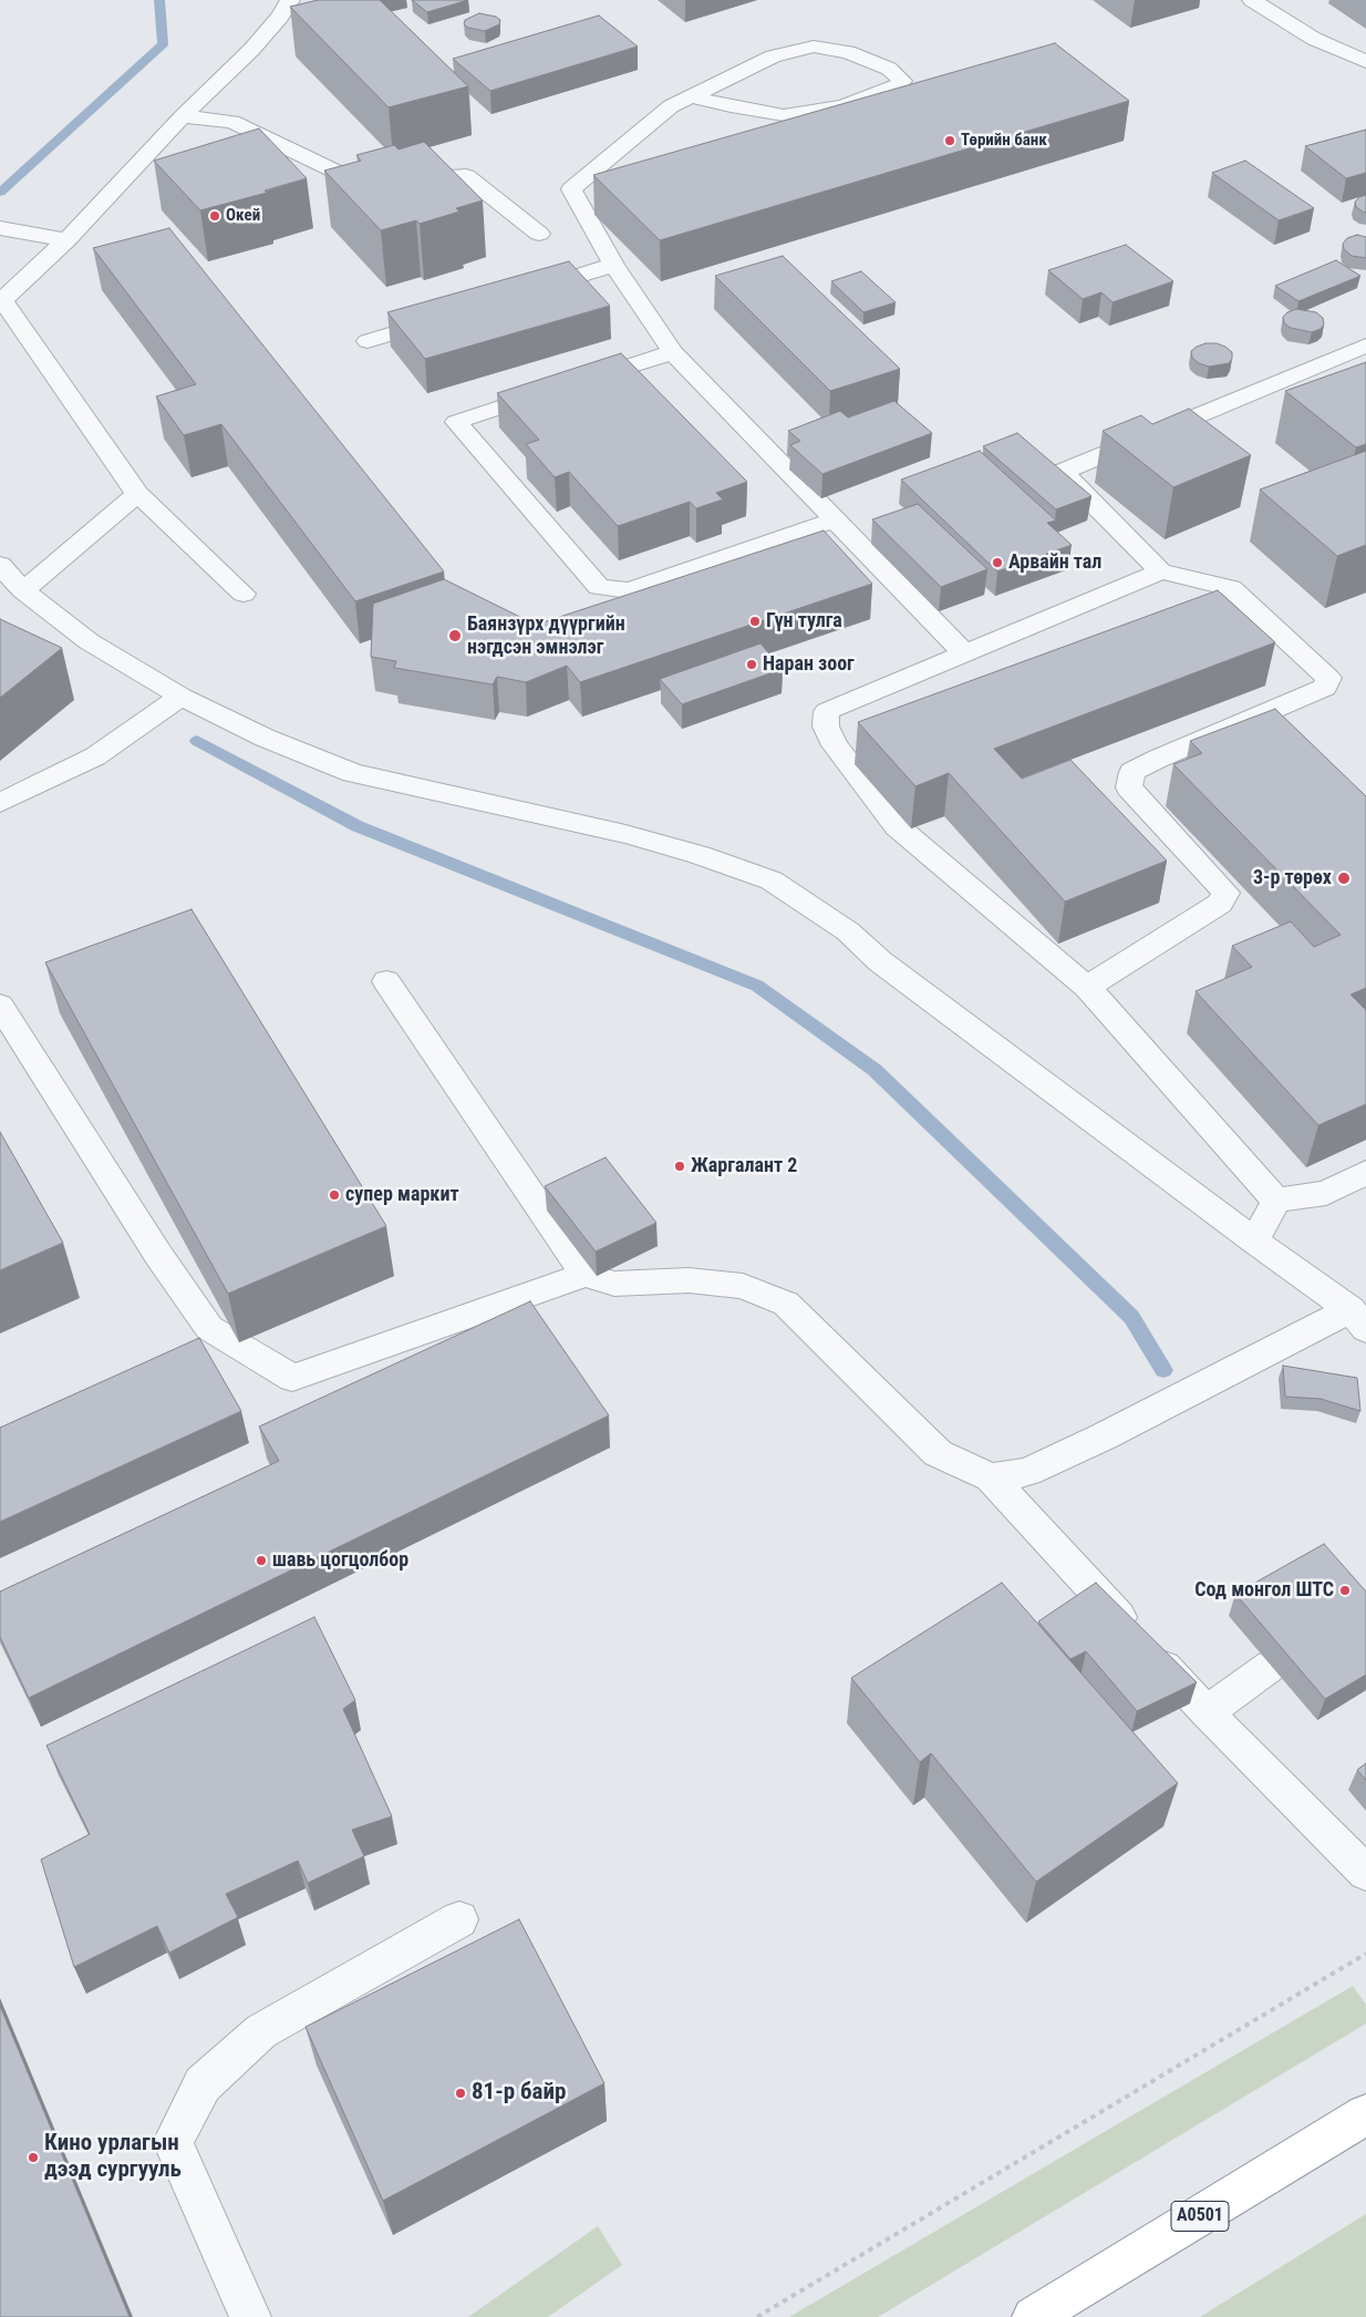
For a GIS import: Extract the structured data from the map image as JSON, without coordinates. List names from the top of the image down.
{
  "streets": {
    "highway": ["A0501"]
  },
  "places": [
    "Төрийн банк",
    "Окей",
    "Арвайн тал",
    "Гүн тулга",
    "Баянзүрх дүүргийн нэгдсэн эмнэлэг",
    "Наран зоог",
    "3-р төрөх",
    "Жаргалант 2",
    "супер маркит",
    "шавь цогцолбор",
    "Сод монгол ШТС",
    "81-р байр",
    "Кино урлагын дээд сургууль"
  ]
}
